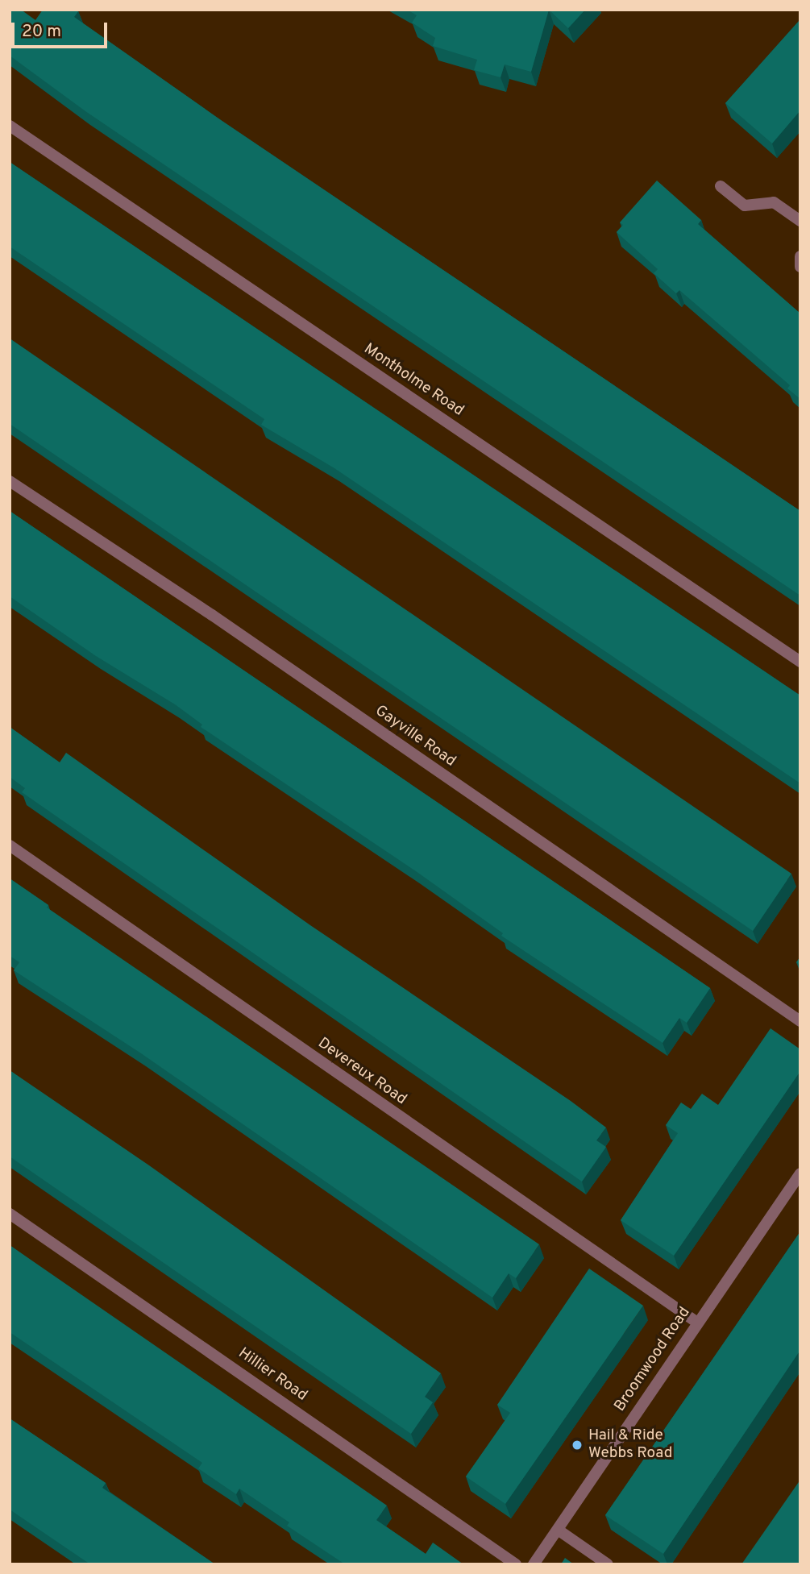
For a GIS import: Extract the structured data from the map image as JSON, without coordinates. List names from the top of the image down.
{
  "streets": {
    "street": [
      "Montholme Road",
      "Gayville Road",
      "Devereux Road",
      "Broomwood Road",
      "Hillier Road"
    ]
  },
  "crossings": [
    ["Devereux Road", "Broomwood Road"]
  ],
  "places": ["Hail & Ride Webbs Road"],
  "scale_bar": "20 m"
}
